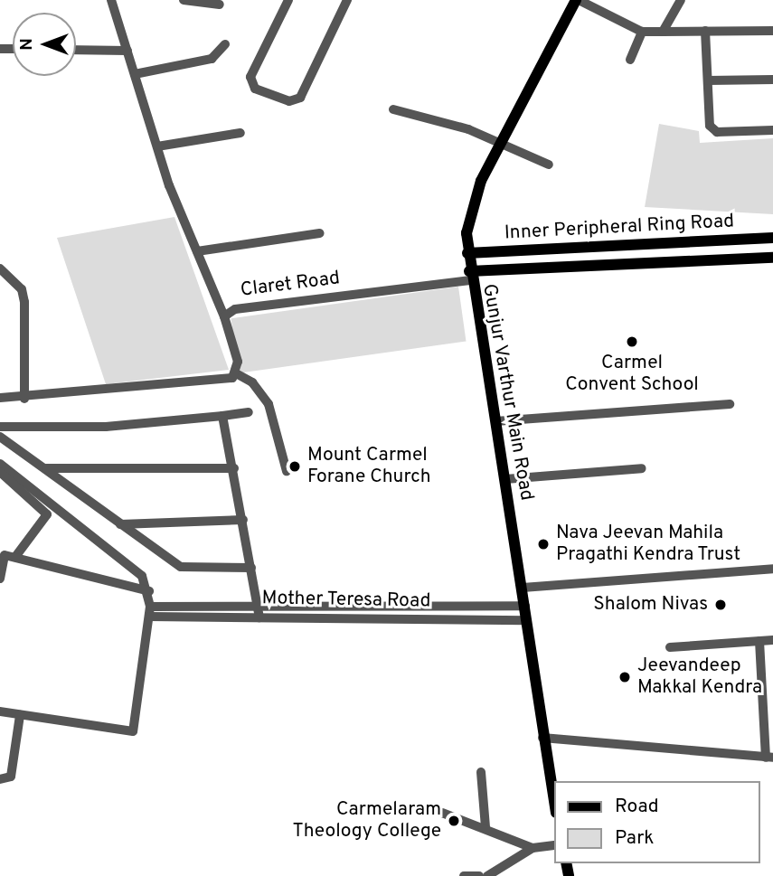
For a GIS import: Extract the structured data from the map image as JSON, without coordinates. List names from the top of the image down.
{
  "streets": {
    "main road": ["Inner Peripheral Ring Road", "Gunjur Varthur Main Road"],
    "street": ["Claret Road", "Mother Teresa Road"]
  },
  "crossings": [
    ["Inner Peripheral Ring Road", "Claret Road"],
    ["Inner Peripheral Ring Road", "Gunjur Varthur Main Road"],
    ["Claret Road", "Gunjur Varthur Main Road"],
    ["Gunjur Varthur Main Road", "Mother Teresa Road"]
  ],
  "places": [
    "Carmel Convent School",
    "Mount Carmel Forane Church",
    "Nava Jeevan Mahila Pragathi Kendra Trust",
    "Shalom Nivas",
    "Jeevandeep Makkal Kendra",
    "Carmelaram Theology College"
  ],
  "legend": ["Road", "Park"],
  "north": "left"
}
